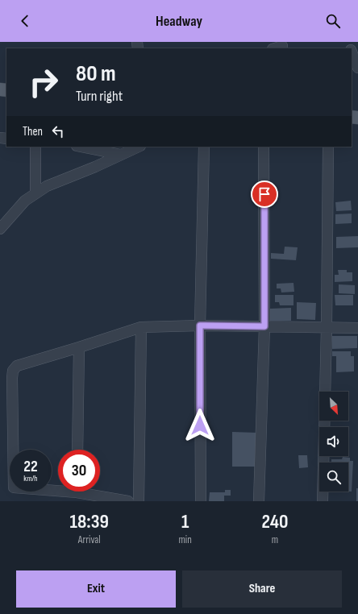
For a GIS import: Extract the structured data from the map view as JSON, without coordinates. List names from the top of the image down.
{
  "north": "bottom right",
  "page": {
    "header": "Headway",
    "turn": ["80 m", "Turn right"],
    "then": "Then",
    "speed": "22 km/h",
    "limit": "30",
    "eta": [
      "18:39",
      "Arrival",
      "1",
      "min",
      "240",
      "m"
    ],
    "buttons": ["Exit", "Share"]
  }
}
